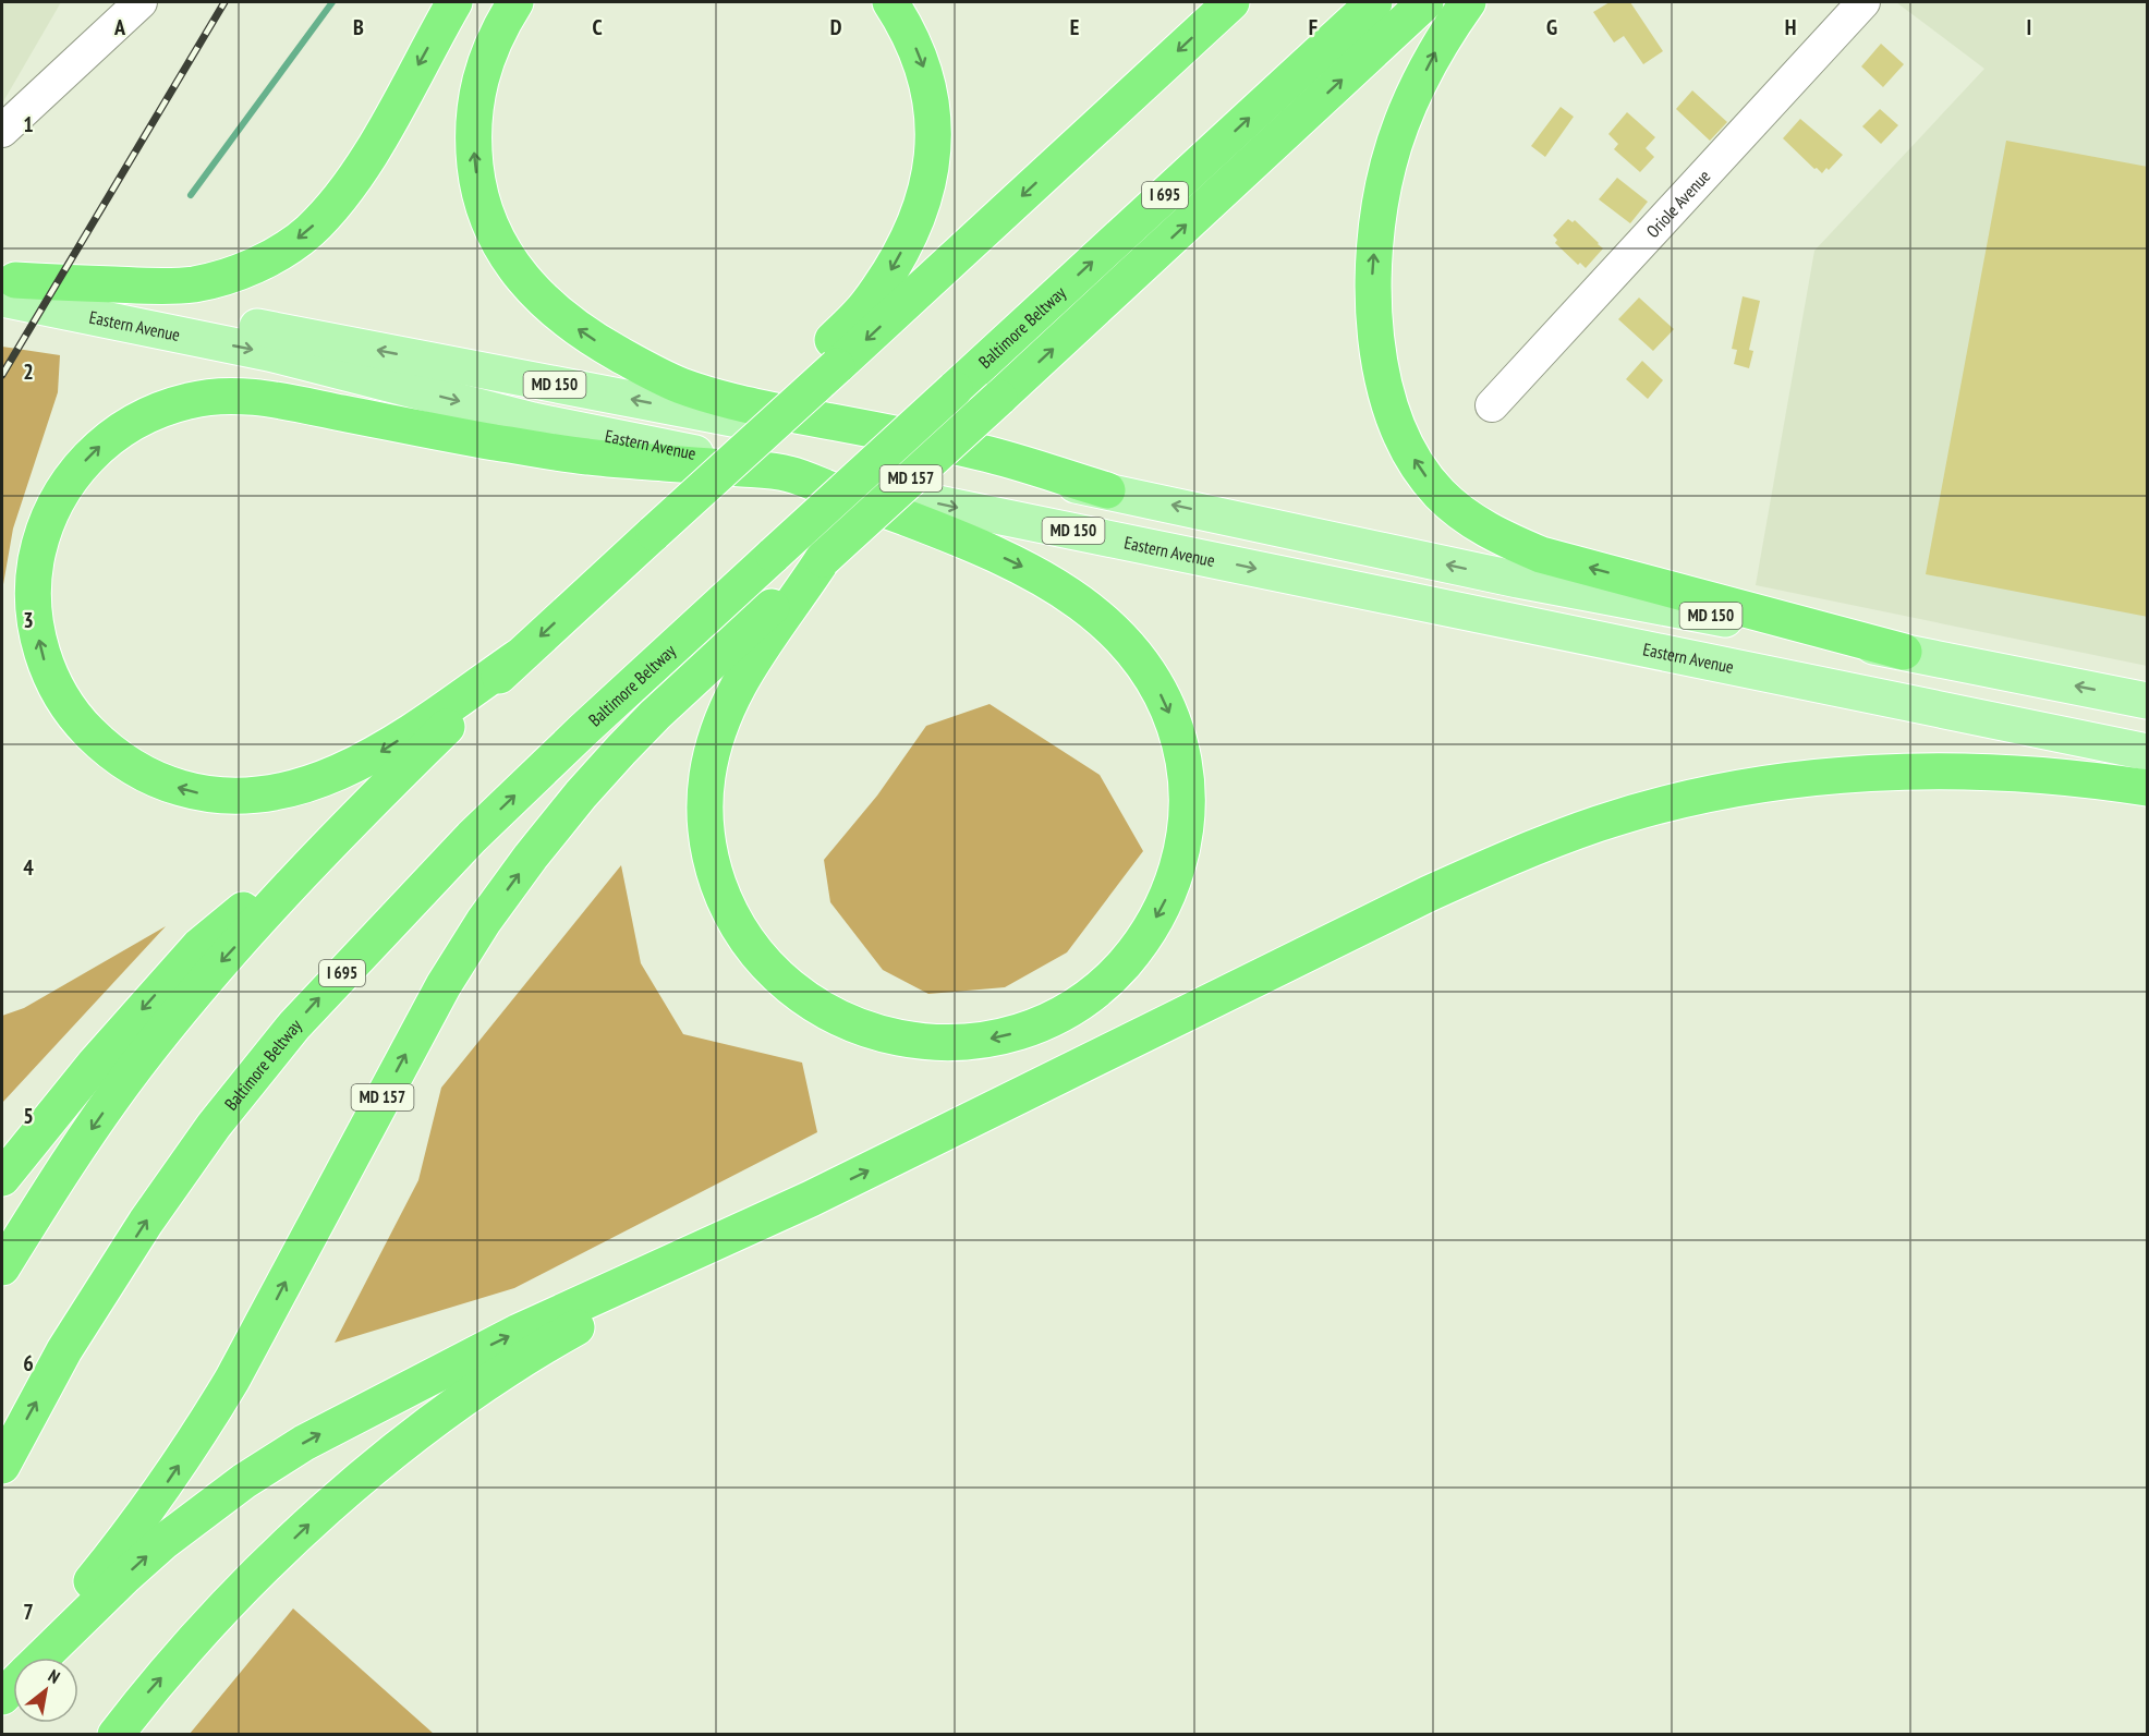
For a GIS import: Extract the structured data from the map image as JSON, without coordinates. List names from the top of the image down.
{
  "streets": {
    "highway": ["I 695", "Baltimore Beltway", "MD 157"],
    "main road": ["Eastern Avenue", "MD 150"],
    "street": ["Oriole Avenue"]
  },
  "north": "top right",
  "grid": {
    "columns": [
      "A",
      "B",
      "C",
      "D",
      "E",
      "F",
      "G",
      "H",
      "I"
    ],
    "rows": [
      "1",
      "2",
      "3",
      "4",
      "5",
      "6",
      "7"
    ]
  }
}
